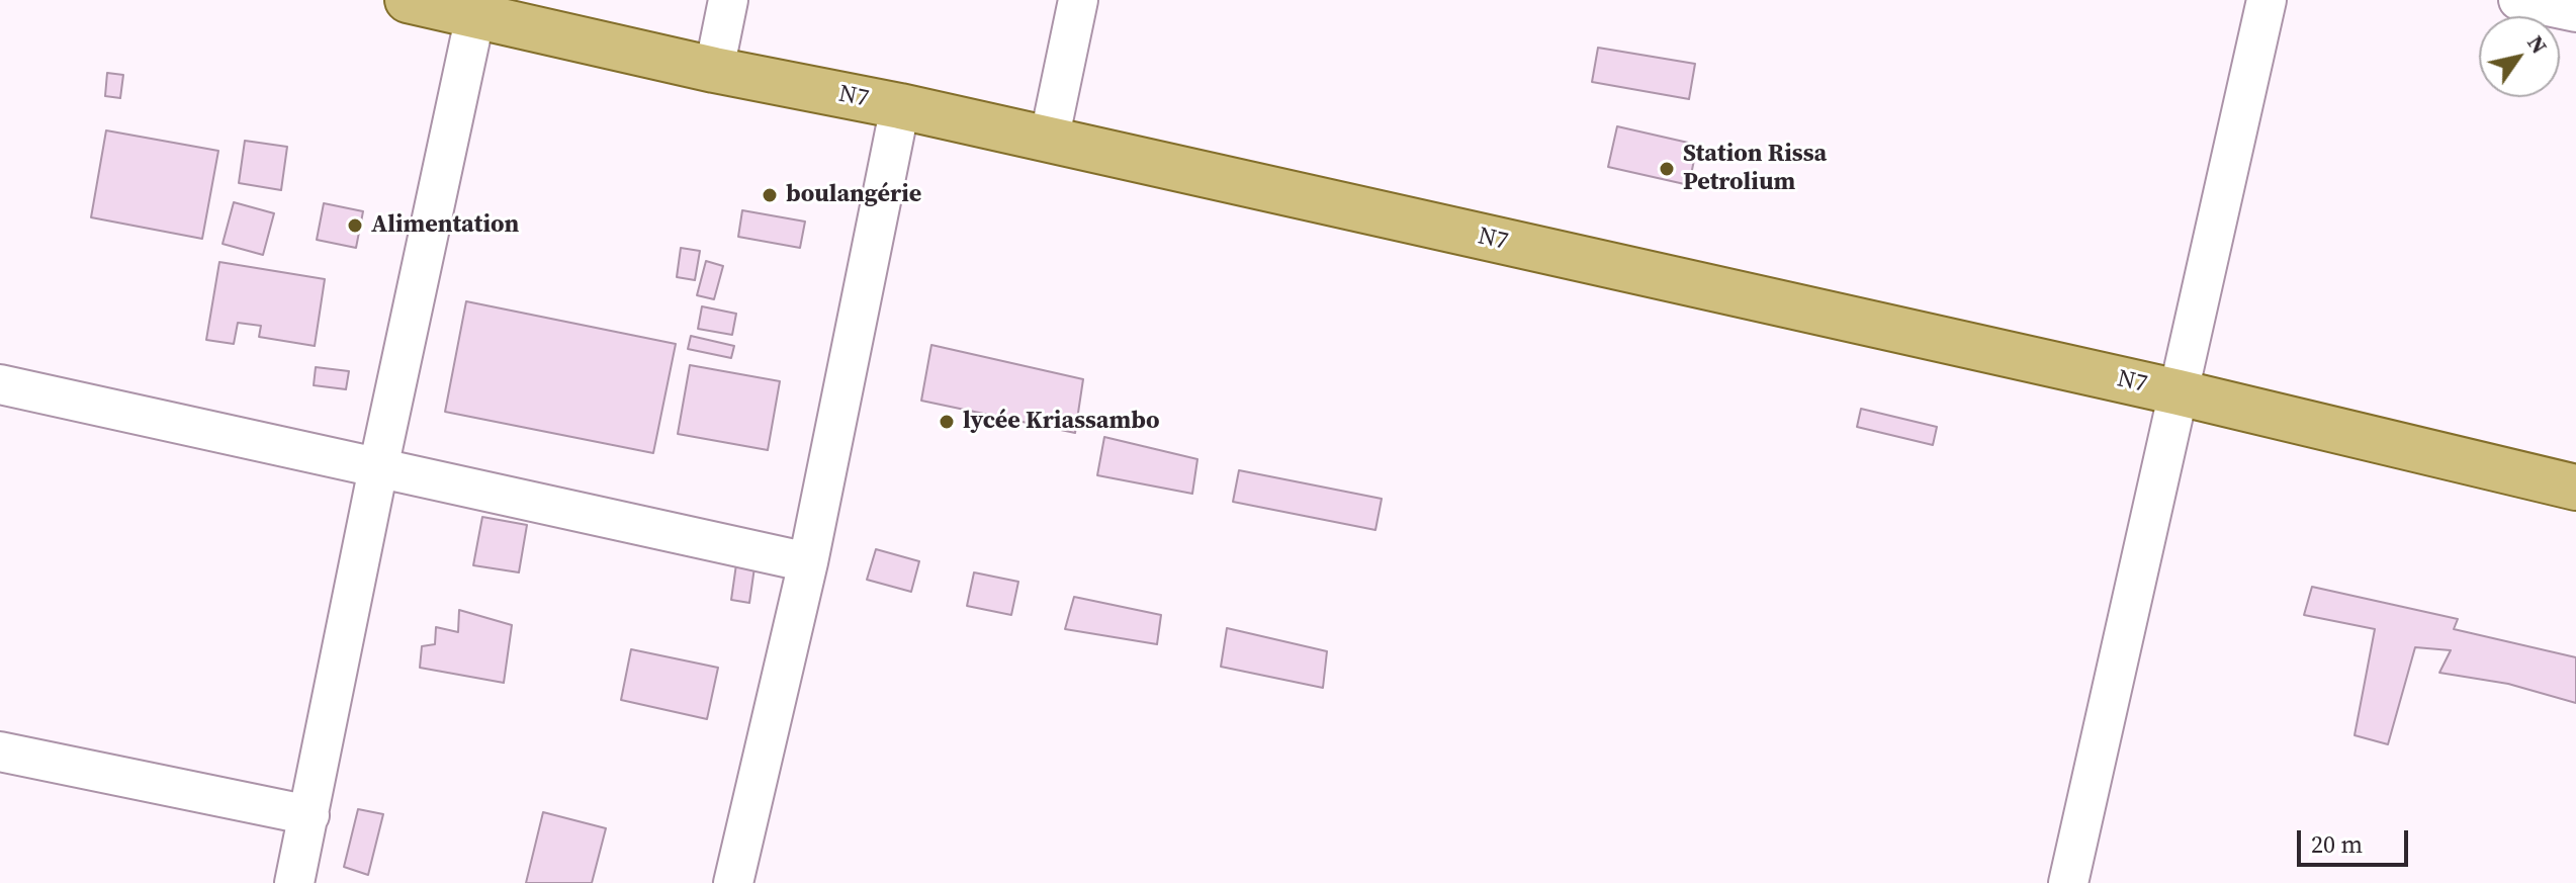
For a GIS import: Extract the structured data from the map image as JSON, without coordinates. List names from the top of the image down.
{
  "streets": {
    "main road": ["N7"]
  },
  "places": [
    "Station Rissa Petrolium",
    "boulangérie",
    "Alimentation",
    "lycée Kriassambo"
  ],
  "scale_bar": "20 m",
  "north": "top right"
}
